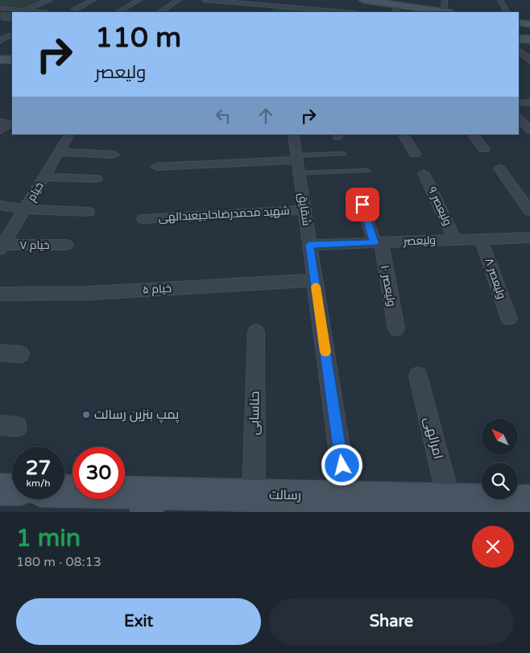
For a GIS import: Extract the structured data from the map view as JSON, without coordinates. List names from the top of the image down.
{
  "streets": {
    "street": [
      "خیام",
      "ولیعصر ۹",
      "شقایق",
      "شهید محمدرضاحاجیعبدالهی",
      "ولیعصر",
      "خیام ۷",
      "ولیعصر ۸",
      "ولیعصر ۱۰",
      "خیام ۵",
      "حناسابی",
      "امرالهی",
      "رسالت"
    ]
  },
  "crossings": [
    ["خیام", "خیام ۷"],
    ["ولیعصر ۹", "ولیعصر"],
    ["شقایق", "شهید محمدرضاحاجیعبدالهی"],
    ["شقایق", "ولیعصر"],
    ["شقایق", "خیام ۵"],
    ["شقایق", "رسالت"],
    ["ولیعصر", "ولیعصر ۸"],
    ["ولیعصر", "ولیعصر ۱۰"],
    ["حناسابی", "رسالت"],
    ["امرالهی", "رسالت"]
  ],
  "places": ["پمپ بنزین رسالت"],
  "north": "top left",
  "page": {
    "turn": ["110 m", "ولیعصر"],
    "speed": "27 km/h",
    "limit": "30",
    "heading": ["1 min", "180 m · 08:13"],
    "buttons": ["Exit", "Share"]
  }
}
